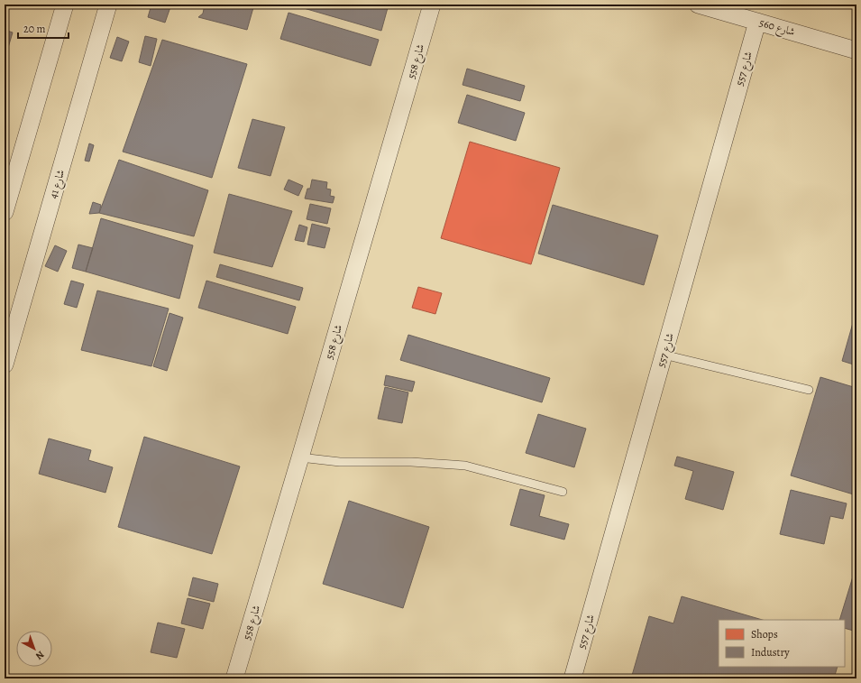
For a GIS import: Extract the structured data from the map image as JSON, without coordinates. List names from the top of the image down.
{
  "streets": {
    "street": [
      "شارع 560",
      "شارع 558",
      "شارع 557",
      "شارع 41"
    ]
  },
  "crossings": [
    ["شارع 560", "شارع 557"]
  ],
  "legend": ["Shops", "Industry"],
  "scale_bar": "20 m",
  "north": "bottom right"
}
